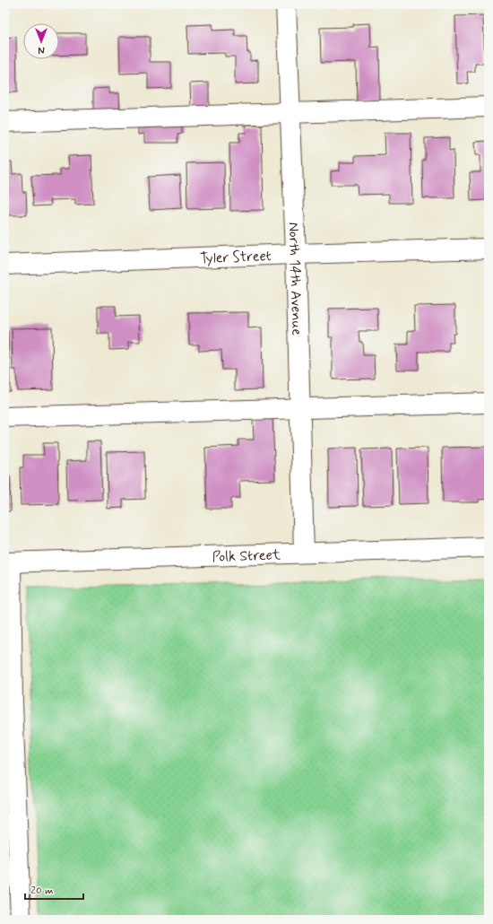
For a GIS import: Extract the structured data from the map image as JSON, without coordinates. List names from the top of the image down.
{
  "streets": {
    "street": ["Tyler Street", "North 14th Avenue", "Polk Street"]
  },
  "crossings": [
    ["Tyler Street", "North 14th Avenue"],
    ["North 14th Avenue", "Polk Street"]
  ],
  "scale_bar": "20 m",
  "north": "bottom"
}
